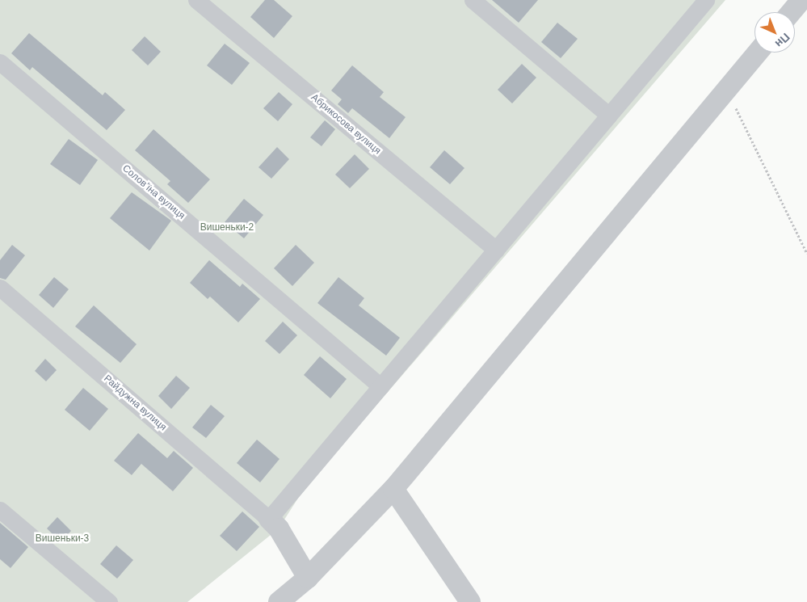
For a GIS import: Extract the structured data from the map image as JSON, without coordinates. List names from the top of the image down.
{
  "streets": {
    "street": ["Абрикосова вулиця", "Соловʼїна вулиця", "Райдужна вулиця"]
  },
  "parks": ["Вишеньки-2", "Вишеньки-3"],
  "north": "bottom right"
}
